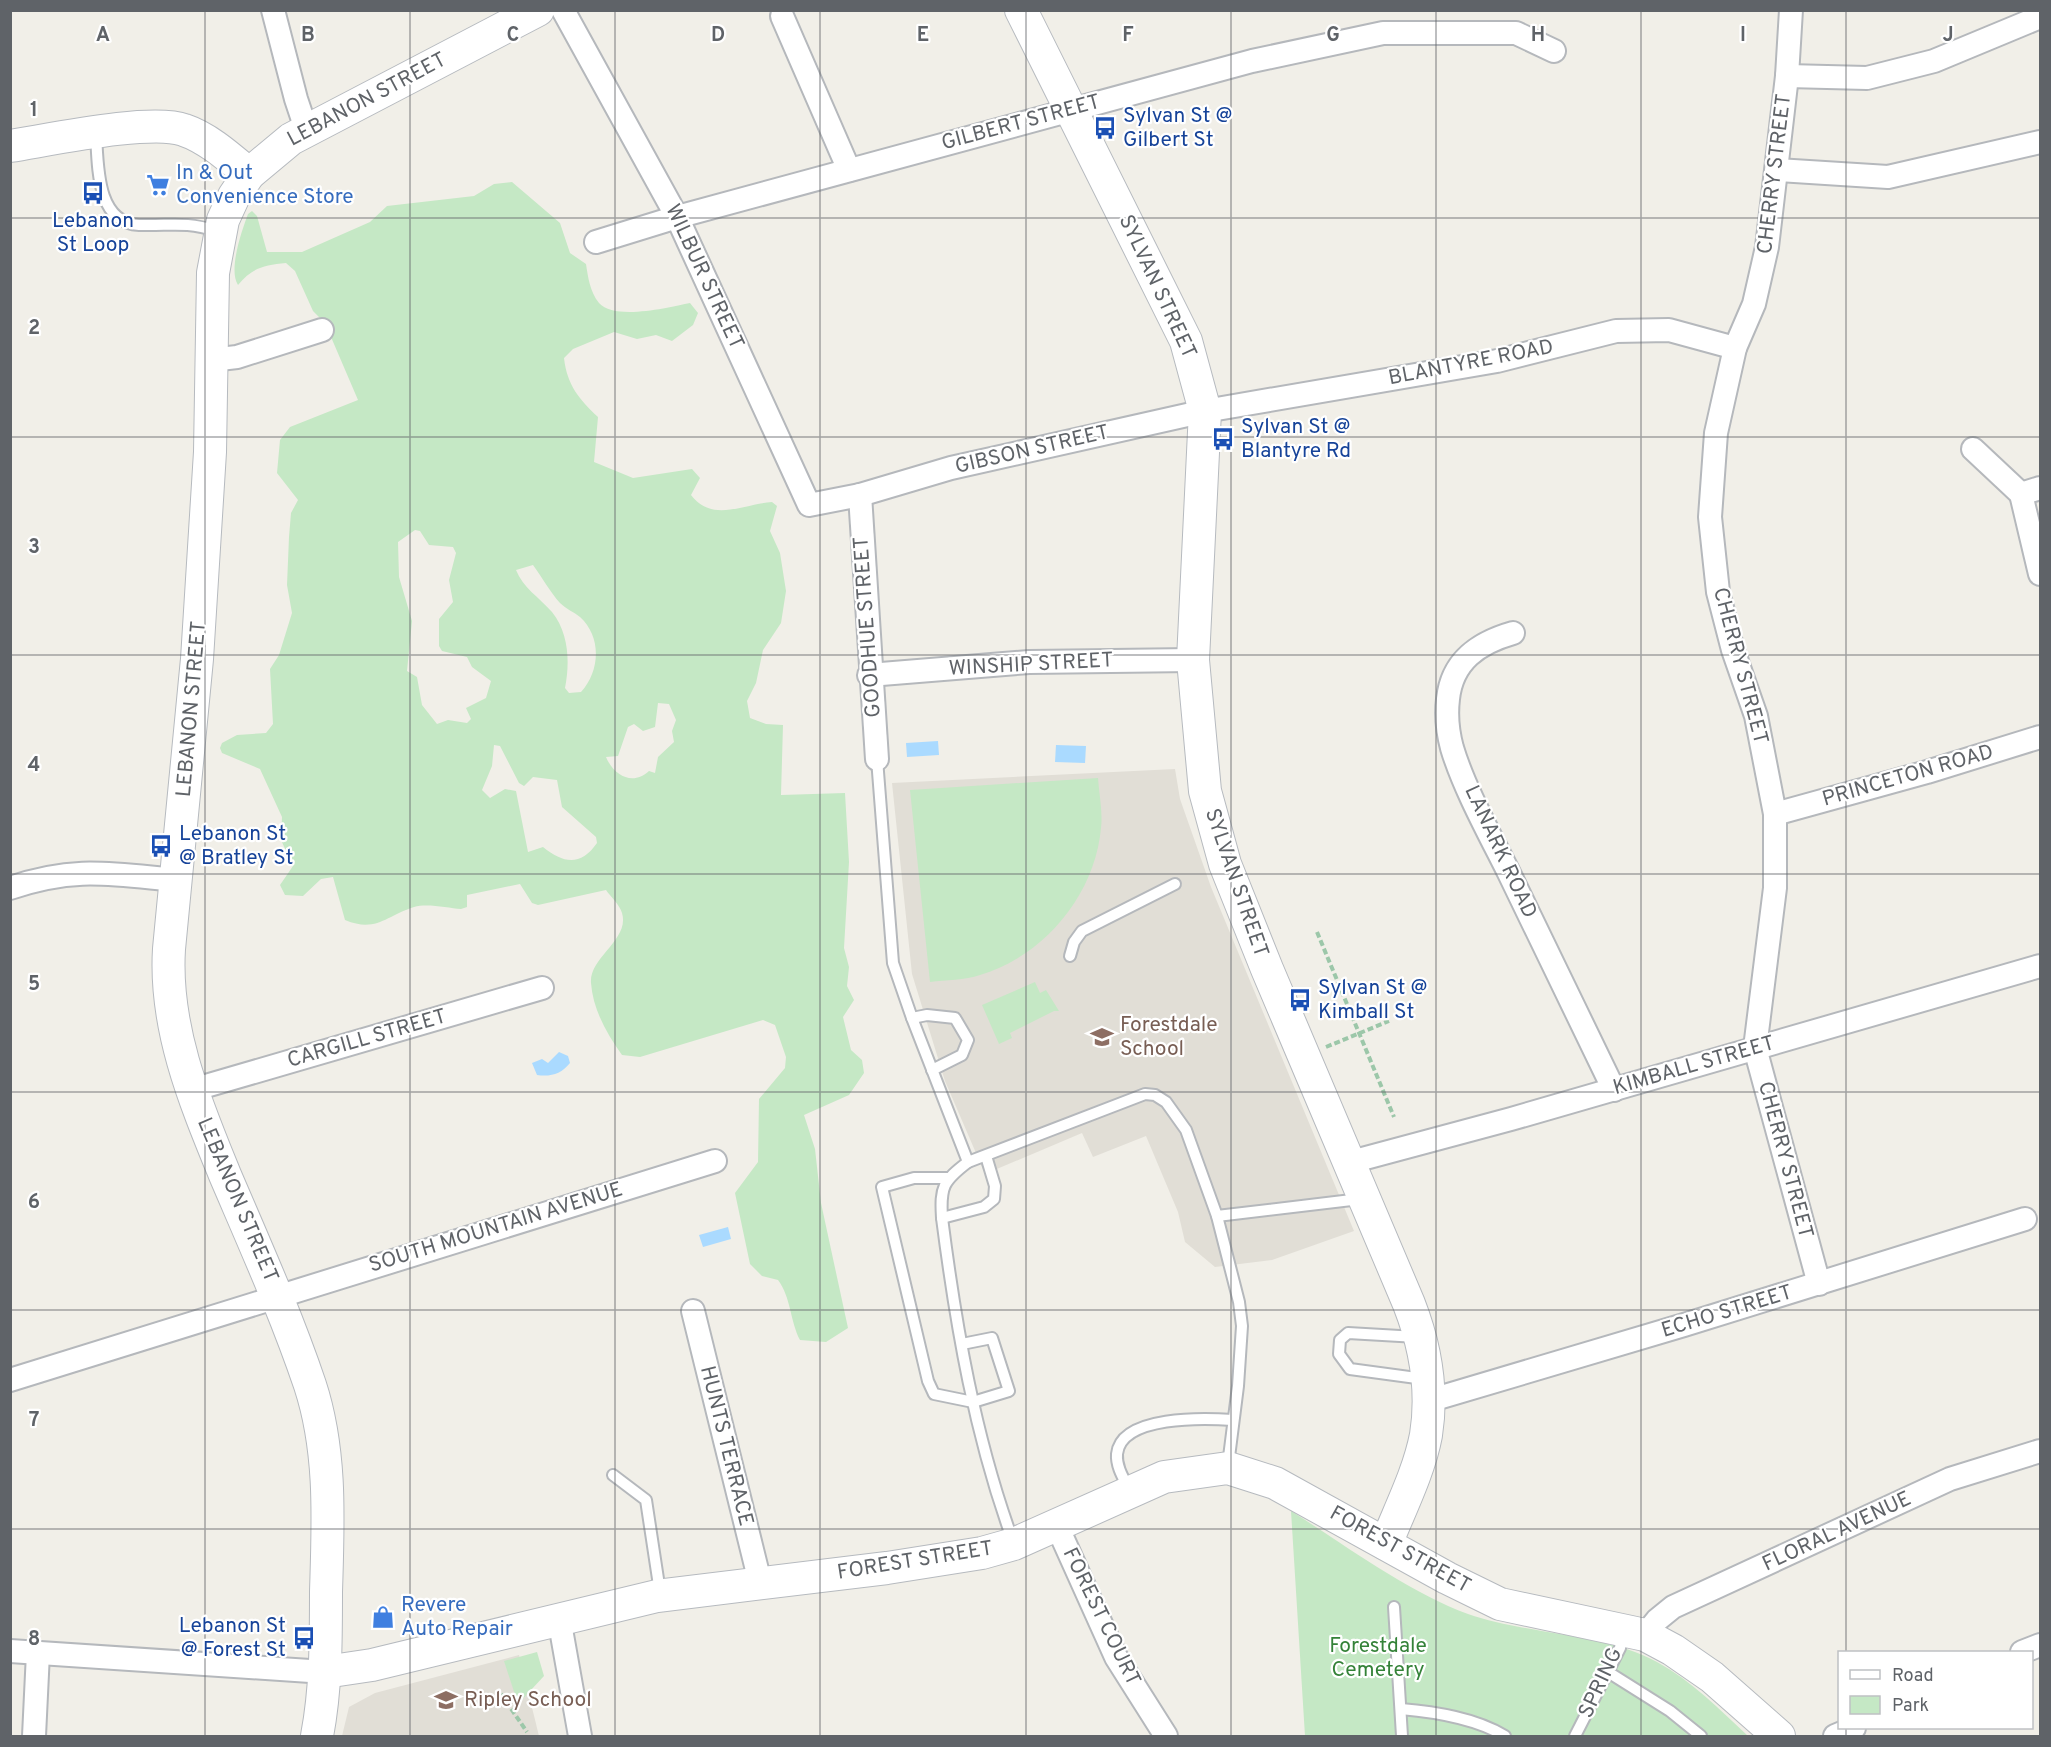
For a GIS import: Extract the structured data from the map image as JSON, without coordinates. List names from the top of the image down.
{
  "streets": {
    "street": [
      "LEBANON STREET",
      "GILBERT STREET",
      "CHERRY STREET",
      "WILBUR STREET",
      "SYLVAN STREET",
      "BLANTYRE ROAD",
      "GIBSON STREET",
      "GOODHUE STREET",
      "WINSHIP STREET",
      "PRINCETON ROAD",
      "LANARK ROAD",
      "CARGILL STREET",
      "KIMBALL STREET",
      "SOUTH MOUNTAIN AVENUE",
      "ECHO STREET",
      "HUNTS TERRACE",
      "FLORAL AVENUE",
      "FOREST STREET",
      "FOREST COURT"
    ],
    "lane": ["SPRING"]
  },
  "crossings": [
    ["LEBANON STREET", "CARGILL STREET"],
    ["LEBANON STREET", "SOUTH MOUNTAIN AVENUE"],
    ["LEBANON STREET", "FOREST STREET"],
    ["GILBERT STREET", "WILBUR STREET"],
    ["GILBERT STREET", "SYLVAN STREET"],
    ["CHERRY STREET", "BLANTYRE ROAD"],
    ["CHERRY STREET", "PRINCETON ROAD"],
    ["CHERRY STREET", "KIMBALL STREET"],
    ["CHERRY STREET", "ECHO STREET"],
    ["WILBUR STREET", "GIBSON STREET"],
    ["WILBUR STREET", "GOODHUE STREET"],
    ["SYLVAN STREET", "BLANTYRE ROAD"],
    ["SYLVAN STREET", "GIBSON STREET"],
    ["SYLVAN STREET", "WINSHIP STREET"],
    ["SYLVAN STREET", "KIMBALL STREET"],
    ["SYLVAN STREET", "ECHO STREET"],
    ["SYLVAN STREET", "FOREST STREET"],
    ["BLANTYRE ROAD", "GIBSON STREET"],
    ["GIBSON STREET", "GOODHUE STREET"],
    ["GOODHUE STREET", "WINSHIP STREET"],
    ["LANARK ROAD", "KIMBALL STREET"],
    ["HUNTS TERRACE", "FOREST STREET"],
    ["FLORAL AVENUE", "FOREST STREET"],
    ["FLORAL AVENUE", "SPRING"],
    ["FOREST STREET", "FOREST COURT"],
    ["FOREST STREET", "SPRING"]
  ],
  "parks": ["Forestdale Cemetery"],
  "places": {
    "bus stop": [
      "Sylvan St @ Gilbert St",
      "Lebanon St Loop",
      "Sylvan St @ Blantyre Rd",
      "Lebanon St @ Bratley St",
      "Sylvan St @ Kimball St",
      "Lebanon St @ Forest St"
    ],
    "supermarket": ["In & Out Convenience Store"],
    "school or university": ["Forestdale School", "Ripley School"],
    "shop": ["Revere Auto Repair"]
  },
  "legend": ["Road", "Park"],
  "grid": {
    "columns": [
      "A",
      "B",
      "C",
      "D",
      "E",
      "F",
      "G",
      "H",
      "I",
      "J"
    ],
    "rows": [
      "1",
      "2",
      "3",
      "4",
      "5",
      "6",
      "7",
      "8"
    ]
  }
}
